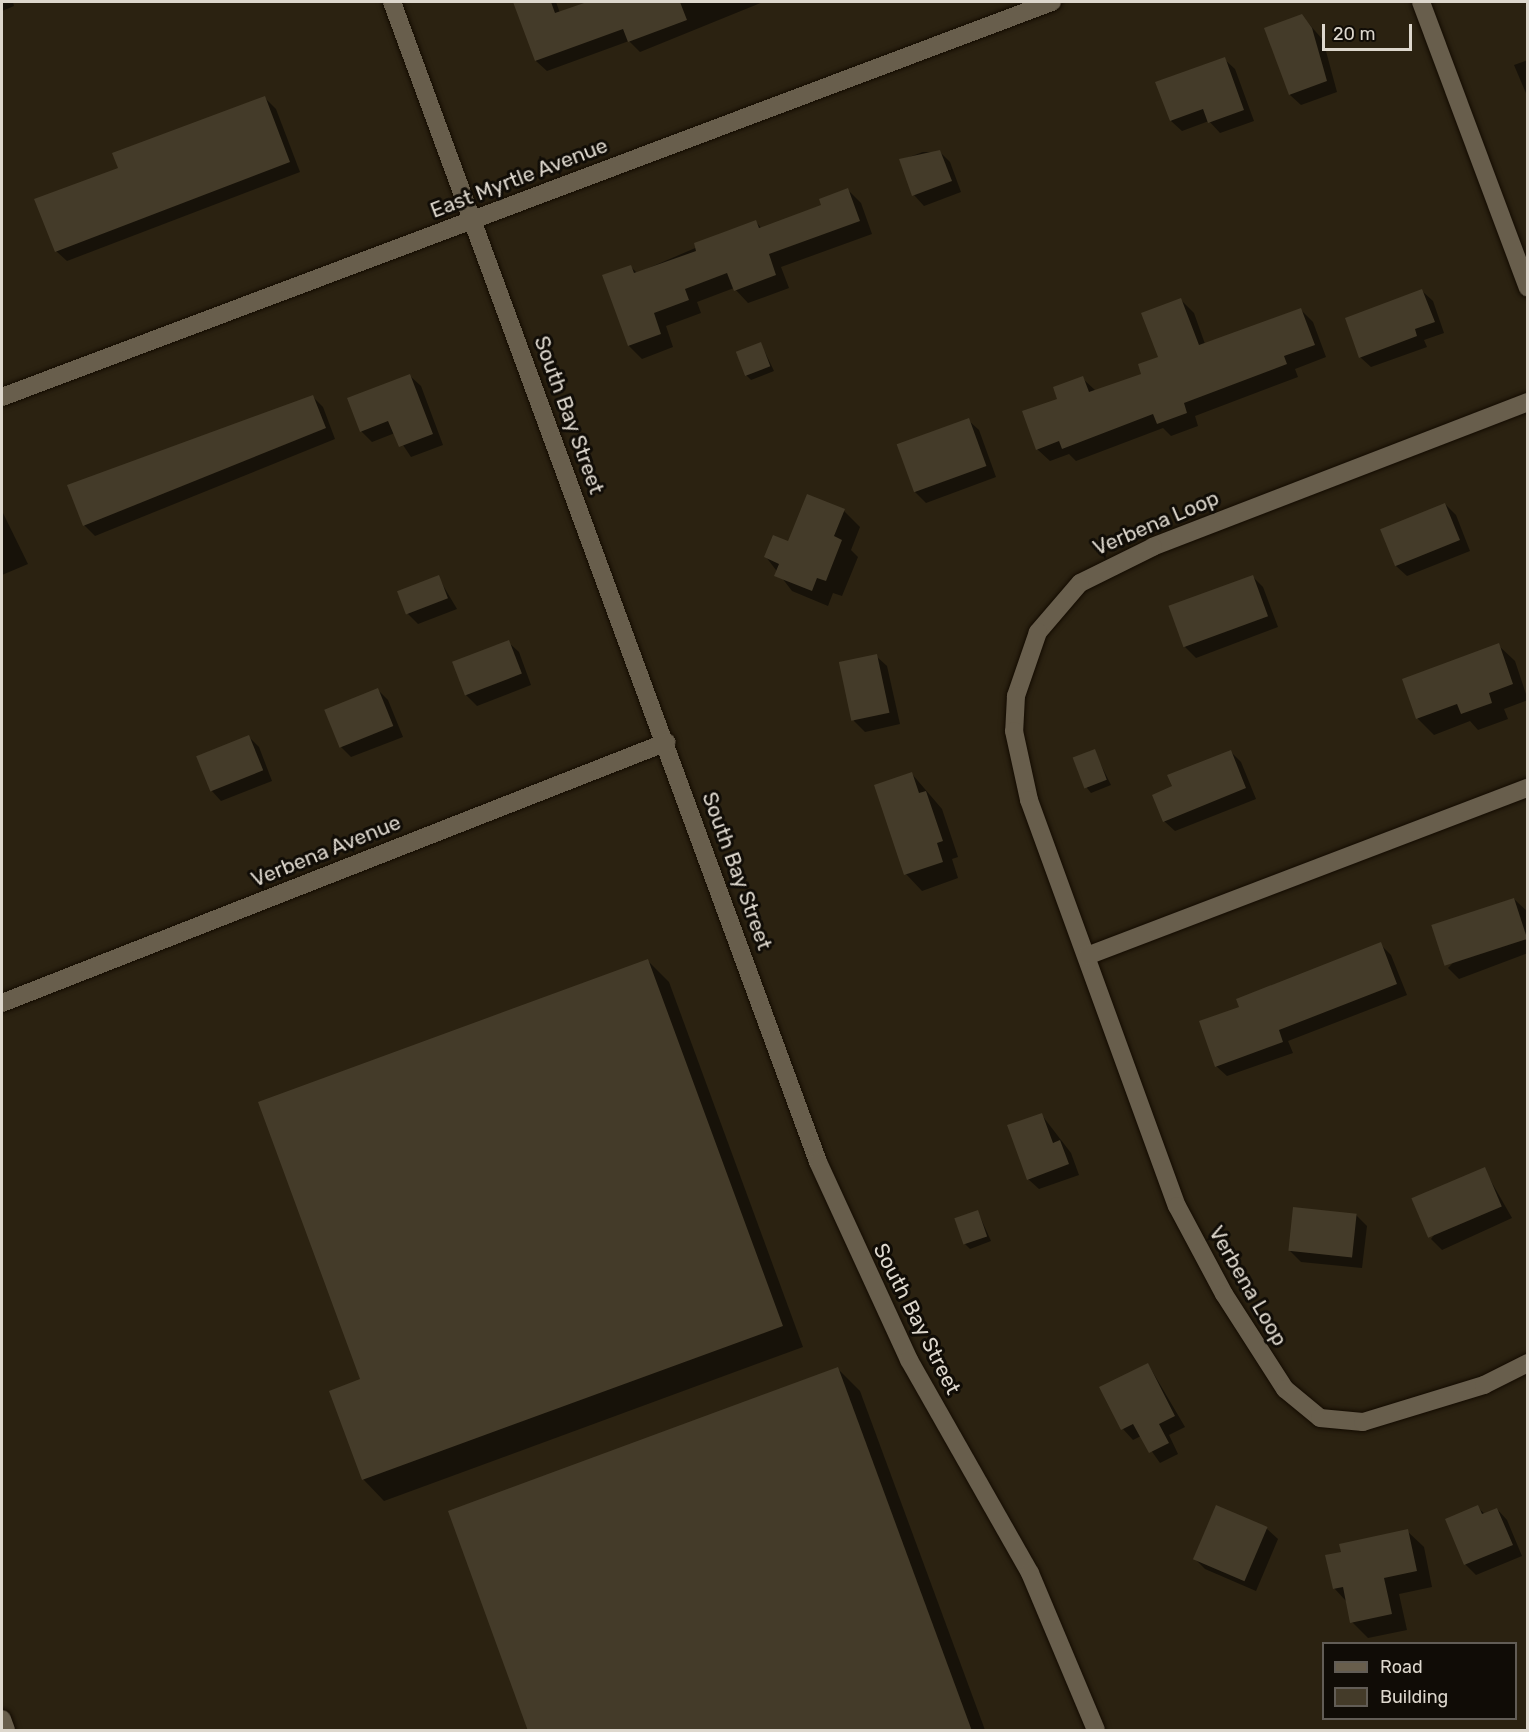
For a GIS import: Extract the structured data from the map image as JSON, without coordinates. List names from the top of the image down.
{
  "streets": {
    "street": [
      "East Myrtle Avenue",
      "South Bay Street",
      "Verbena Loop",
      "Verbena Avenue"
    ]
  },
  "crossings": [
    ["East Myrtle Avenue", "South Bay Street"],
    ["South Bay Street", "Verbena Avenue"]
  ],
  "legend": ["Road", "Building"],
  "scale_bar": "20 m"
}
